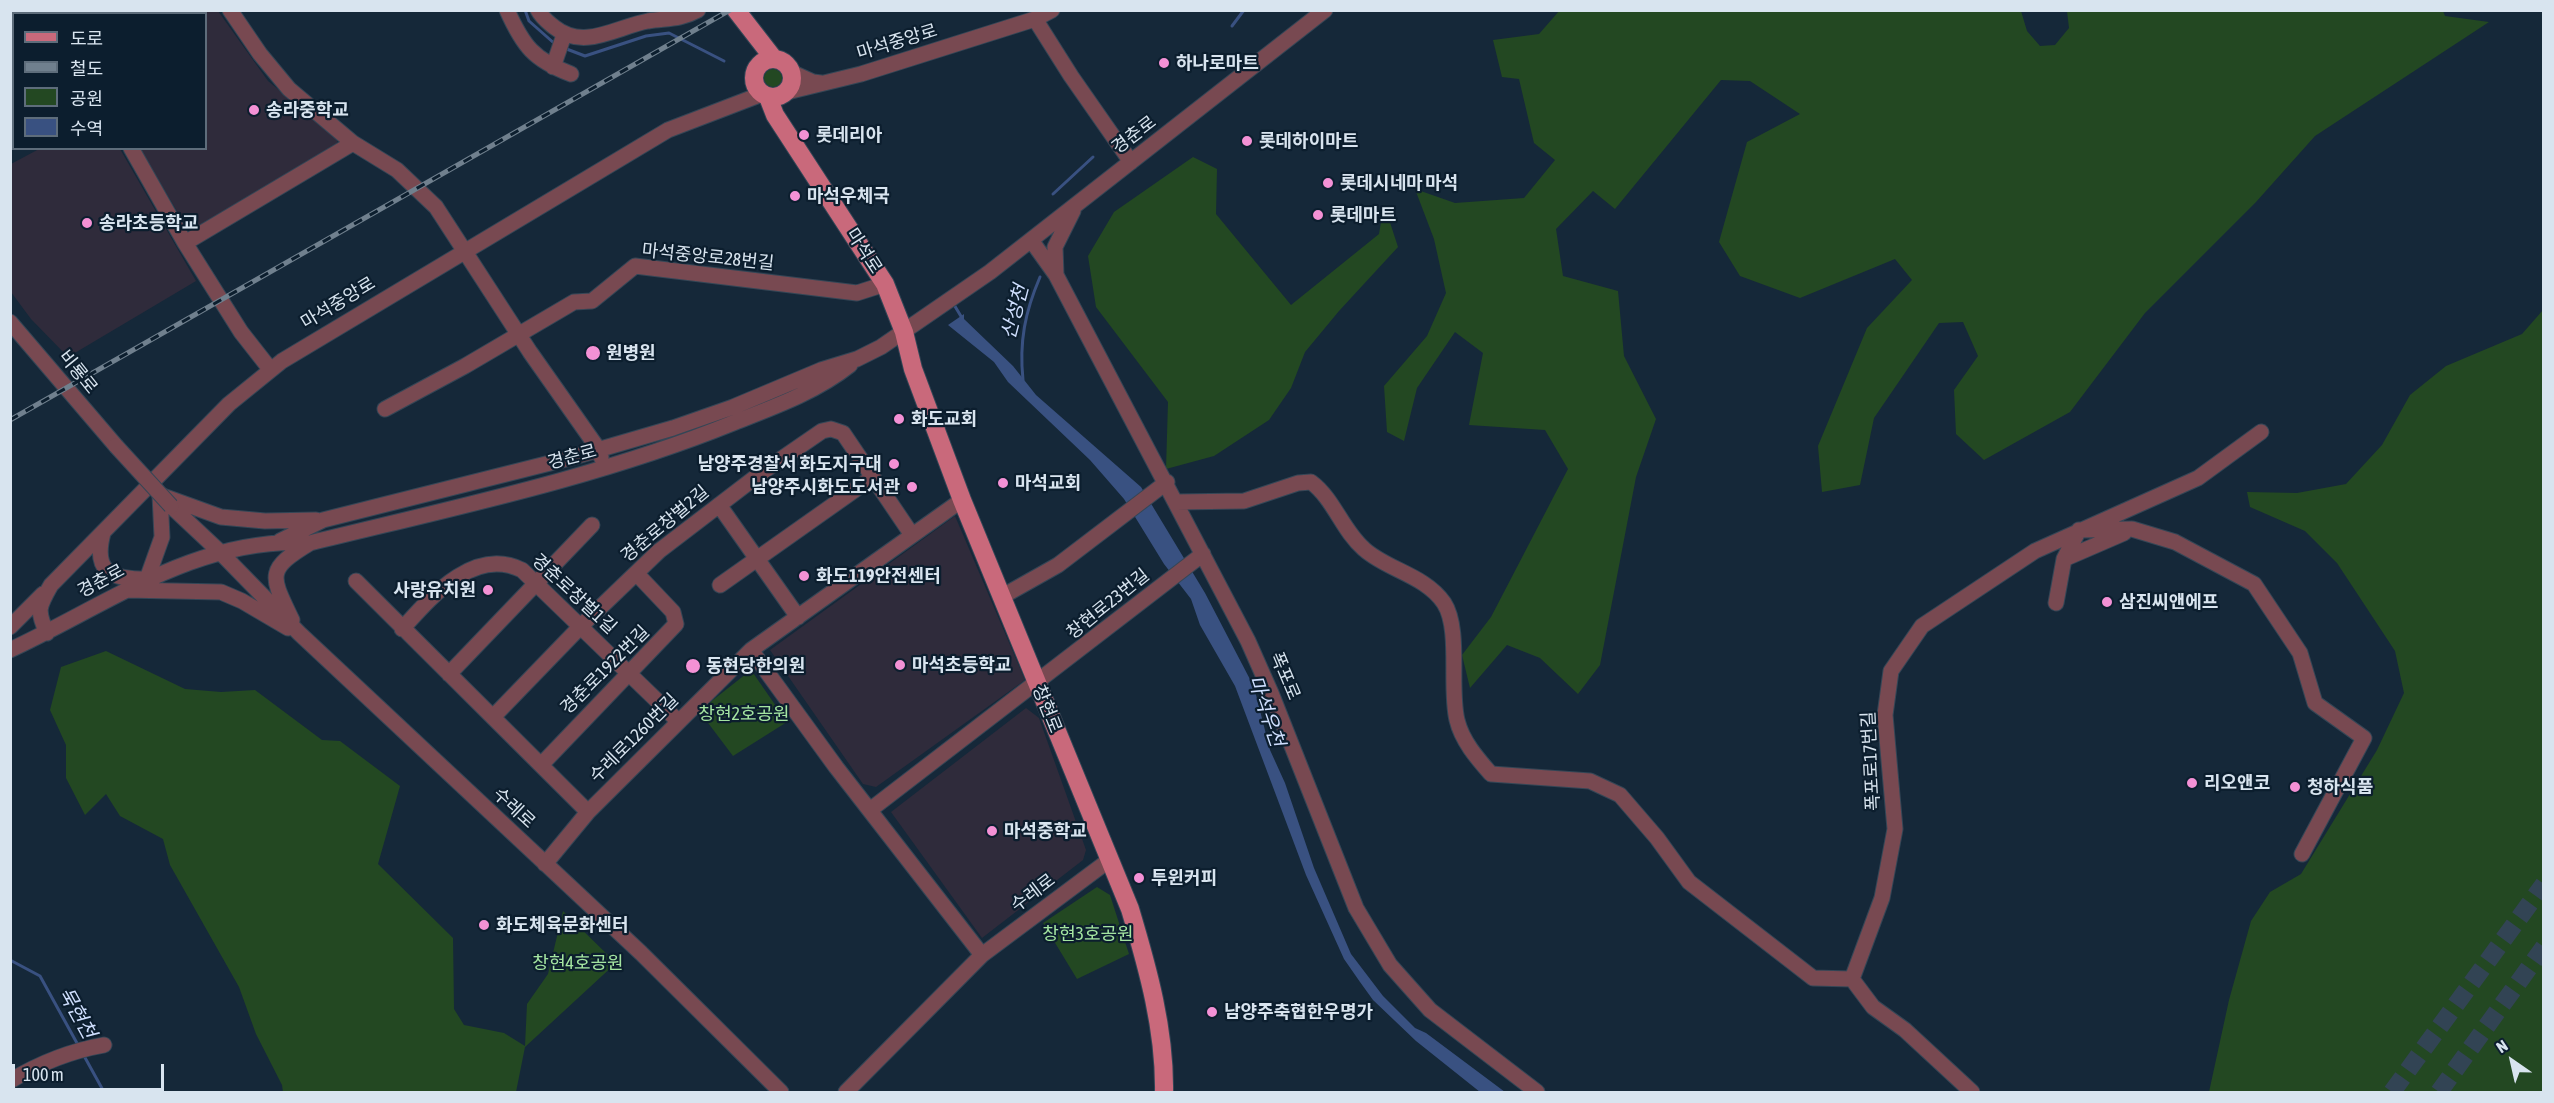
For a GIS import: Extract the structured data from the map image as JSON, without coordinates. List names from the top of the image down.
{
  "streets": {
    "main road": ["마석로", "창현로"],
    "street": [
      "마석중앙로",
      "경춘로",
      "마석중앙로28번길",
      "비룡로",
      "경춘로창벌2길",
      "경춘로창벌1길",
      "창현로23번길",
      "경춘로1922번길",
      "폭포로",
      "수레로1260번길",
      "폭포로17번길",
      "수레로"
    ]
  },
  "crossings": [
    ["마석중앙로", "경춘로"],
    ["마석중앙로", "마석로"],
    ["경춘로", "마석로"],
    ["경춘로", "비룡로"],
    ["경춘로", "폭포로"],
    ["경춘로", "창현로"],
    ["경춘로", "수레로"],
    ["마석로", "마석중앙로28번길"],
    ["마석로", "창현로"],
    ["비룡로", "수레로"],
    ["경춘로창벌2길", "경춘로창벌1길"],
    ["경춘로창벌2길", "경춘로1922번길"],
    ["경춘로창벌2길", "수레로1260번길"],
    ["경춘로창벌1길", "경춘로1922번길"],
    ["경춘로창벌1길", "수레로1260번길"],
    ["창현로23번길", "폭포로"],
    ["창현로23번길", "창현로"],
    ["창현로", "수레로1260번길"],
    ["창현로", "수레로"],
    ["수레로1260번길", "수레로"]
  ],
  "water": ["산성천", "마석우천", "묵현천"],
  "parks": ["창현2호공원", "창현3호공원", "창현4호공원"],
  "places": [
    "하나로마트",
    "송라중학교",
    "롯데리아",
    "롯데하이마트",
    "롯데시네마 마석",
    "마석우체국",
    "롯데마트",
    "송라초등학교",
    "원병원",
    "화도교회",
    "남양주경찰서 화도지구대",
    "마석교회",
    "남양주시화도도서관",
    "화도119안전센터",
    "사랑유치원",
    "삼진씨앤에프",
    "마석초등학교",
    "동현당한의원",
    "리오앤코",
    "청하식품",
    "마석중학교",
    "투윈커피",
    "화도체육문화센터",
    "남양주축협한우명가"
  ],
  "legend": [
    "도로",
    "철도",
    "공원",
    "수역"
  ],
  "scale_bar": "100 m",
  "north": "top left"
}
